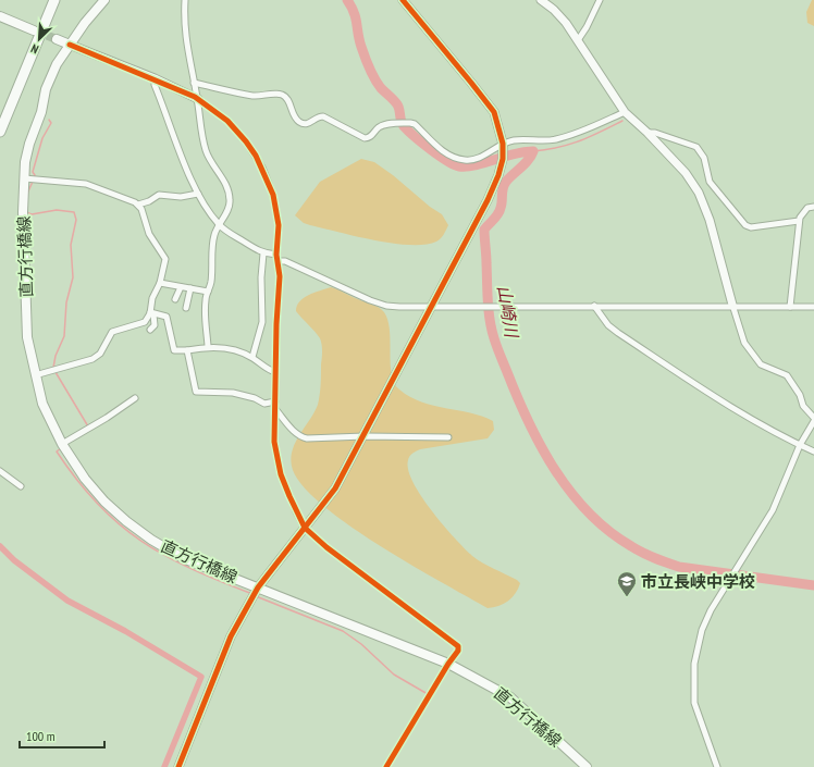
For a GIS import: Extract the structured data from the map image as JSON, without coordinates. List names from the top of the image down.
{
  "streets": {
    "main road": ["直方行橋線"]
  },
  "water": ["山崎川"],
  "places": {
    "school or university": ["市立長峡中学校"]
  },
  "scale_bar": "100 m",
  "north": "bottom left"
}
